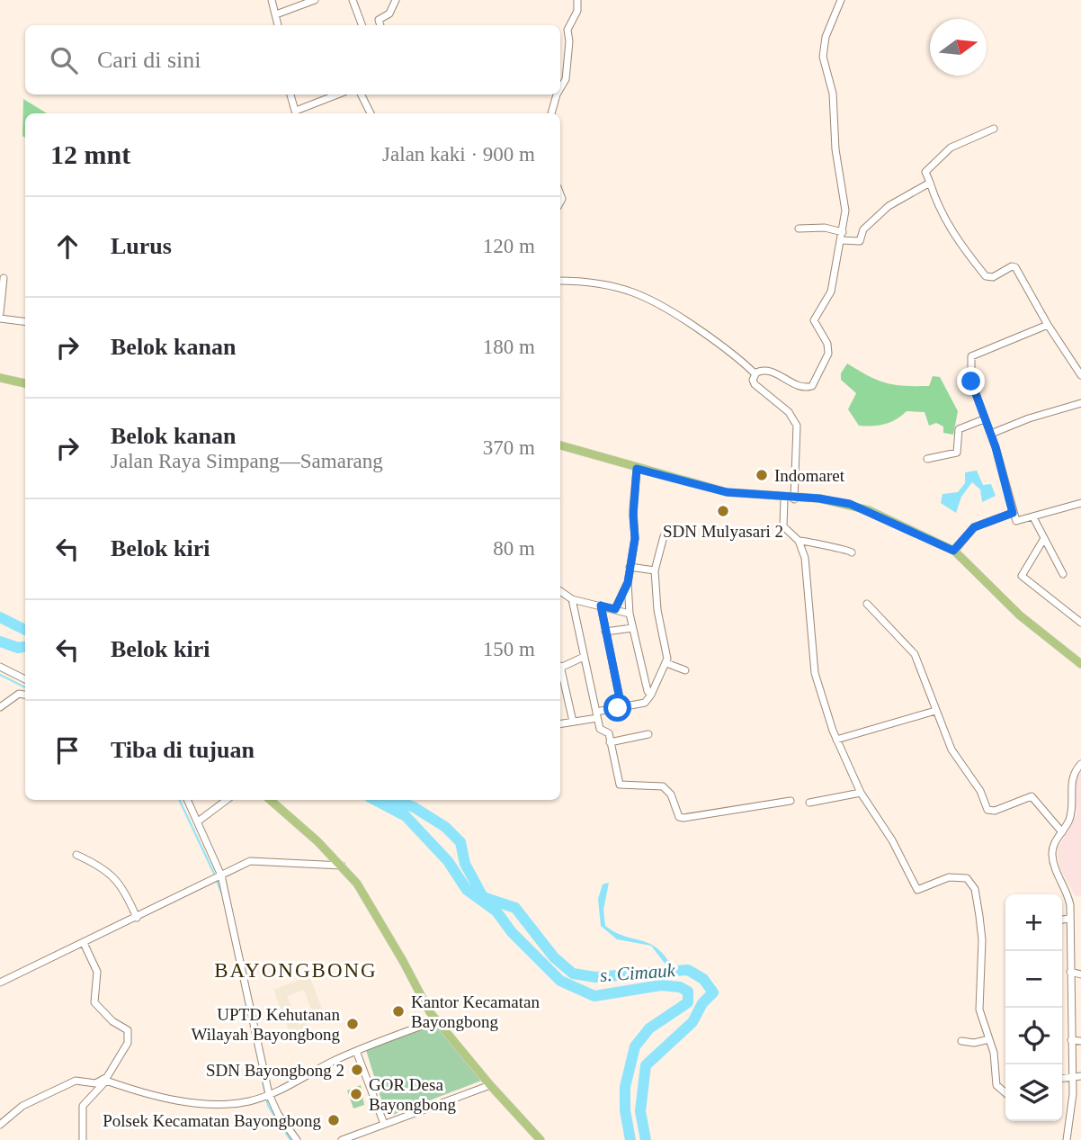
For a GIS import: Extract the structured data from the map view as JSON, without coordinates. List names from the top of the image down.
{
  "districts": ["BAYONGBONG"],
  "water": ["s. Cimauk"],
  "places": [
    "Indomaret",
    "SDN Mulyasari 2",
    "Kantor Kecamatan Bayongbong",
    "UPTD Kehutanan Wilayah Bayongbong",
    "SDN Bayongbong 2",
    "GOR Desa Bayongbong",
    "Polsek Kecamatan Bayongbong"
  ],
  "north": "right",
  "page": {
    "search": "Cari di sini",
    "heading": ["12 mnt", "Jalan kaki · 900 m"],
    "list": [
      ["Lurus", "120 m"],
      ["Belok kanan", "180 m"],
      ["Belok kanan", "Jalan Raya Simpang—Samarang", "370 m"],
      ["Belok kiri", "80 m"],
      ["Belok kiri", "150 m"],
      "Tiba di tujuan"
    ],
    "map_buttons": ["+", "−"]
  }
}
